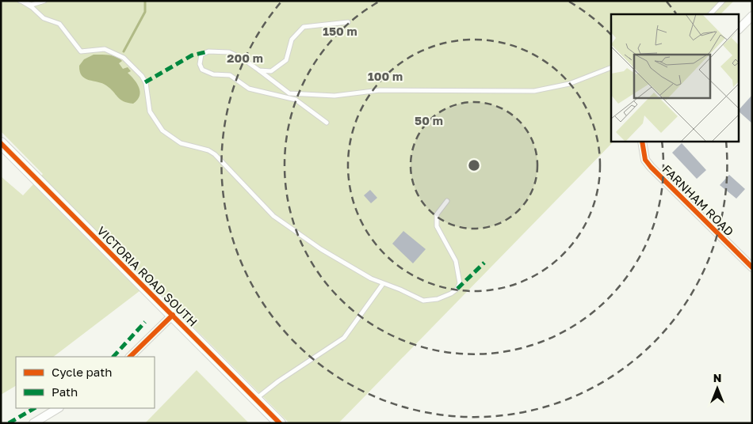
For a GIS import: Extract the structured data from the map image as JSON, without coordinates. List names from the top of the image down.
{
  "streets": {
    "main road": ["VICTORIA ROAD SOUTH"],
    "street": ["FARNHAM ROAD"]
  },
  "legend": ["Cycle path", "Path"],
  "north": "top",
  "rings": [
    "150 m",
    "200 m",
    "100 m",
    "50 m"
  ]
}
